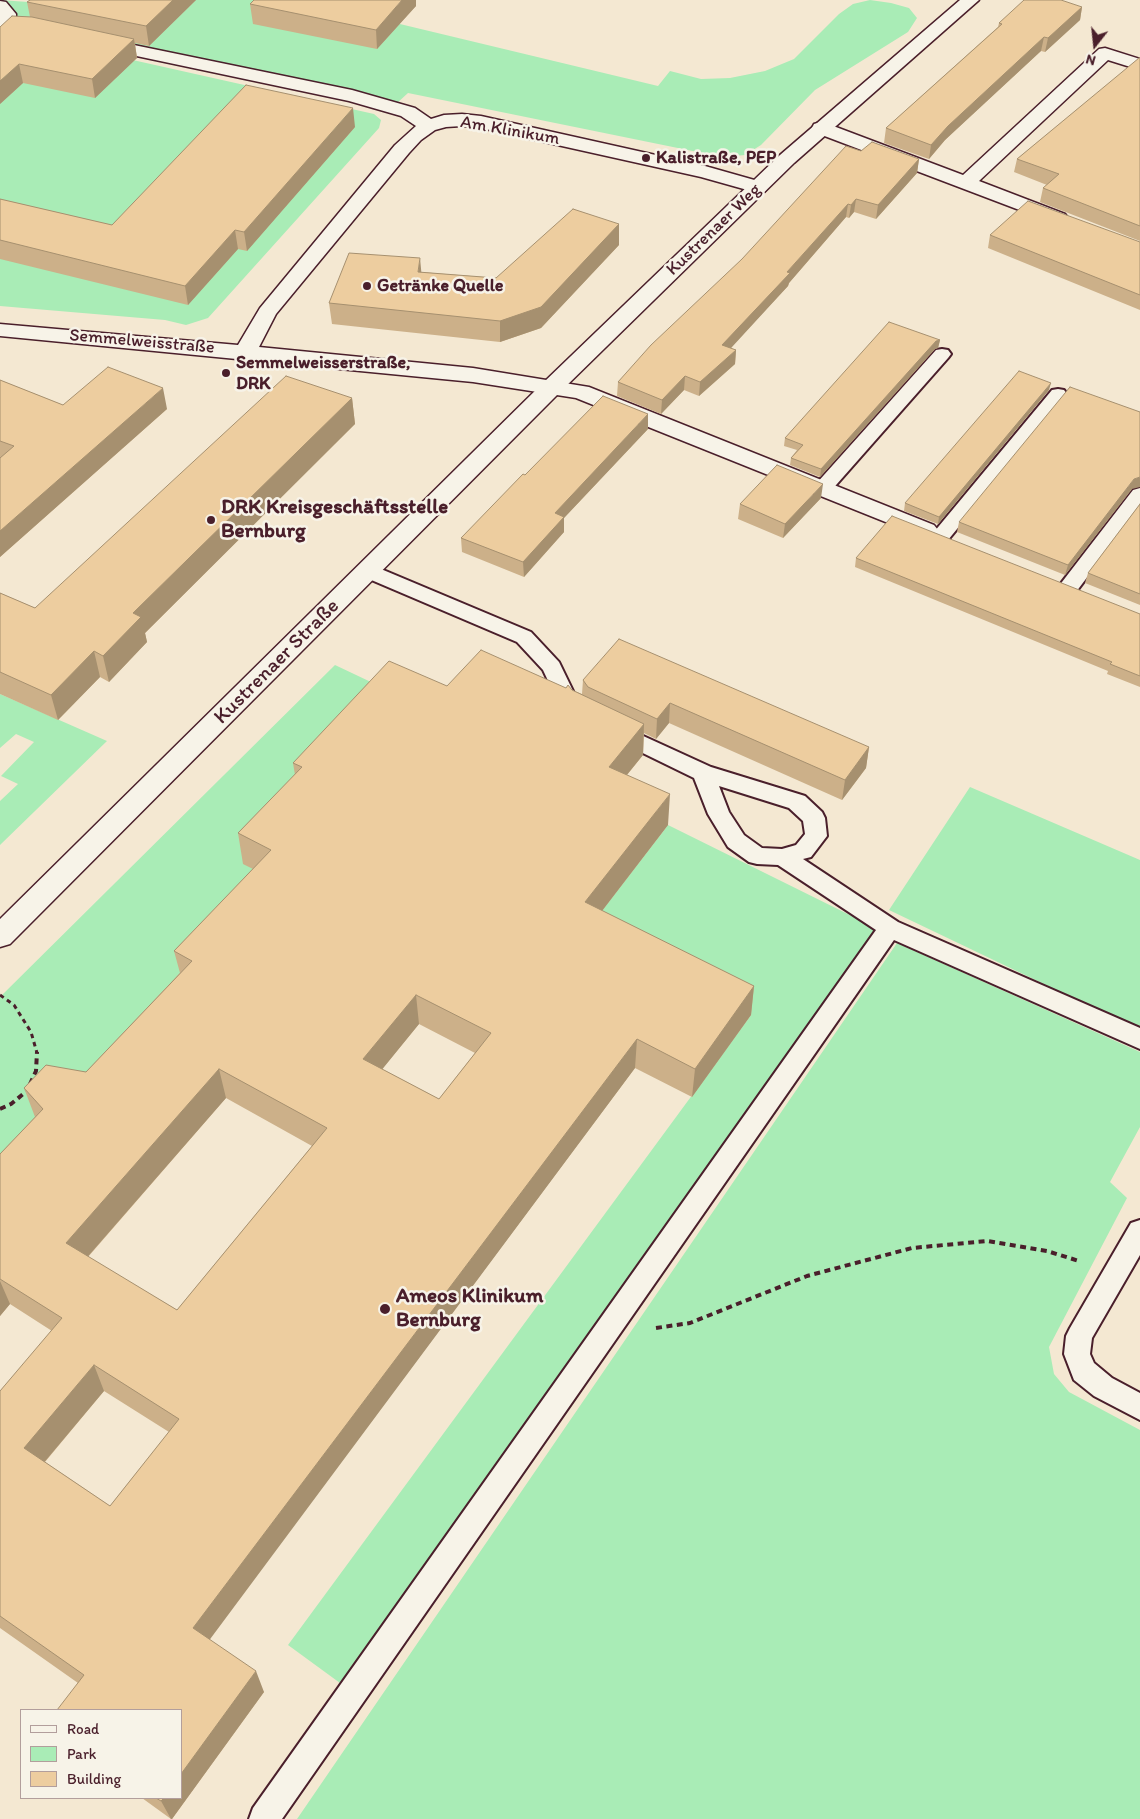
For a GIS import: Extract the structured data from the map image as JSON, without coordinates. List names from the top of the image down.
{
  "streets": {
    "street": [
      "Am Klinikum",
      "Kustrenaer Weg",
      "Semmelweisstraße",
      "Kustrenaer Straße"
    ]
  },
  "crossings": [
    ["Am Klinikum", "Kustrenaer Weg"],
    ["Am Klinikum", "Semmelweisstraße"],
    ["Kustrenaer Weg", "Semmelweisstraße"],
    ["Kustrenaer Weg", "Kustrenaer Straße"],
    ["Semmelweisstraße", "Kustrenaer Straße"]
  ],
  "places": [
    "Kalistraße, PEP",
    "Getränke Quelle",
    "Semmelweisserstraße, DRK",
    "DRK Kreisgeschäftsstelle Bernburg",
    "Ameos Klinikum Bernburg"
  ],
  "legend": ["Road", "Park", "Building"],
  "north": "bottom"
}
